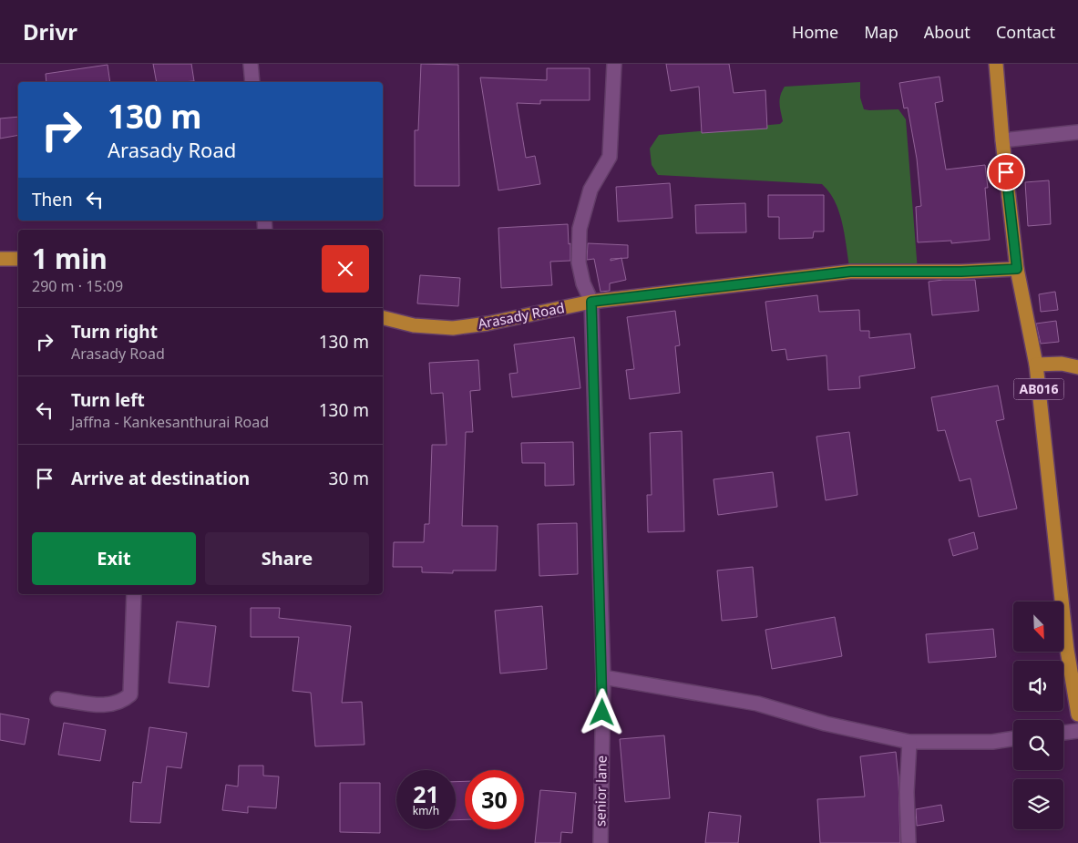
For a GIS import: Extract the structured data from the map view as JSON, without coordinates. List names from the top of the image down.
{
  "streets": {
    "main road": ["Arasady Road", "AB016"],
    "street": ["senior lane"]
  },
  "crossings": [
    ["Arasady Road", "AB016"],
    ["Arasady Road", "senior lane"]
  ],
  "north": "bottom right",
  "page": {
    "header": "Drivr",
    "nav": [
      "Home",
      "Map",
      "About",
      "Contact"
    ],
    "turn": ["130 m", "Arasady Road"],
    "then": "Then",
    "heading": ["1 min", "290 m · 15:09"],
    "list": [
      {
        "name": "Turn right",
        "note": "Arasady Road",
        "value": "130 m"
      },
      {
        "name": "Turn left",
        "note": "Jaffna - Kankesanthurai Road",
        "value": "130 m"
      },
      {
        "name": "Arrive at destination",
        "value": "30 m"
      }
    ],
    "buttons": ["Exit", "Share"],
    "speed": "21 km/h",
    "limit": "30"
  }
}
